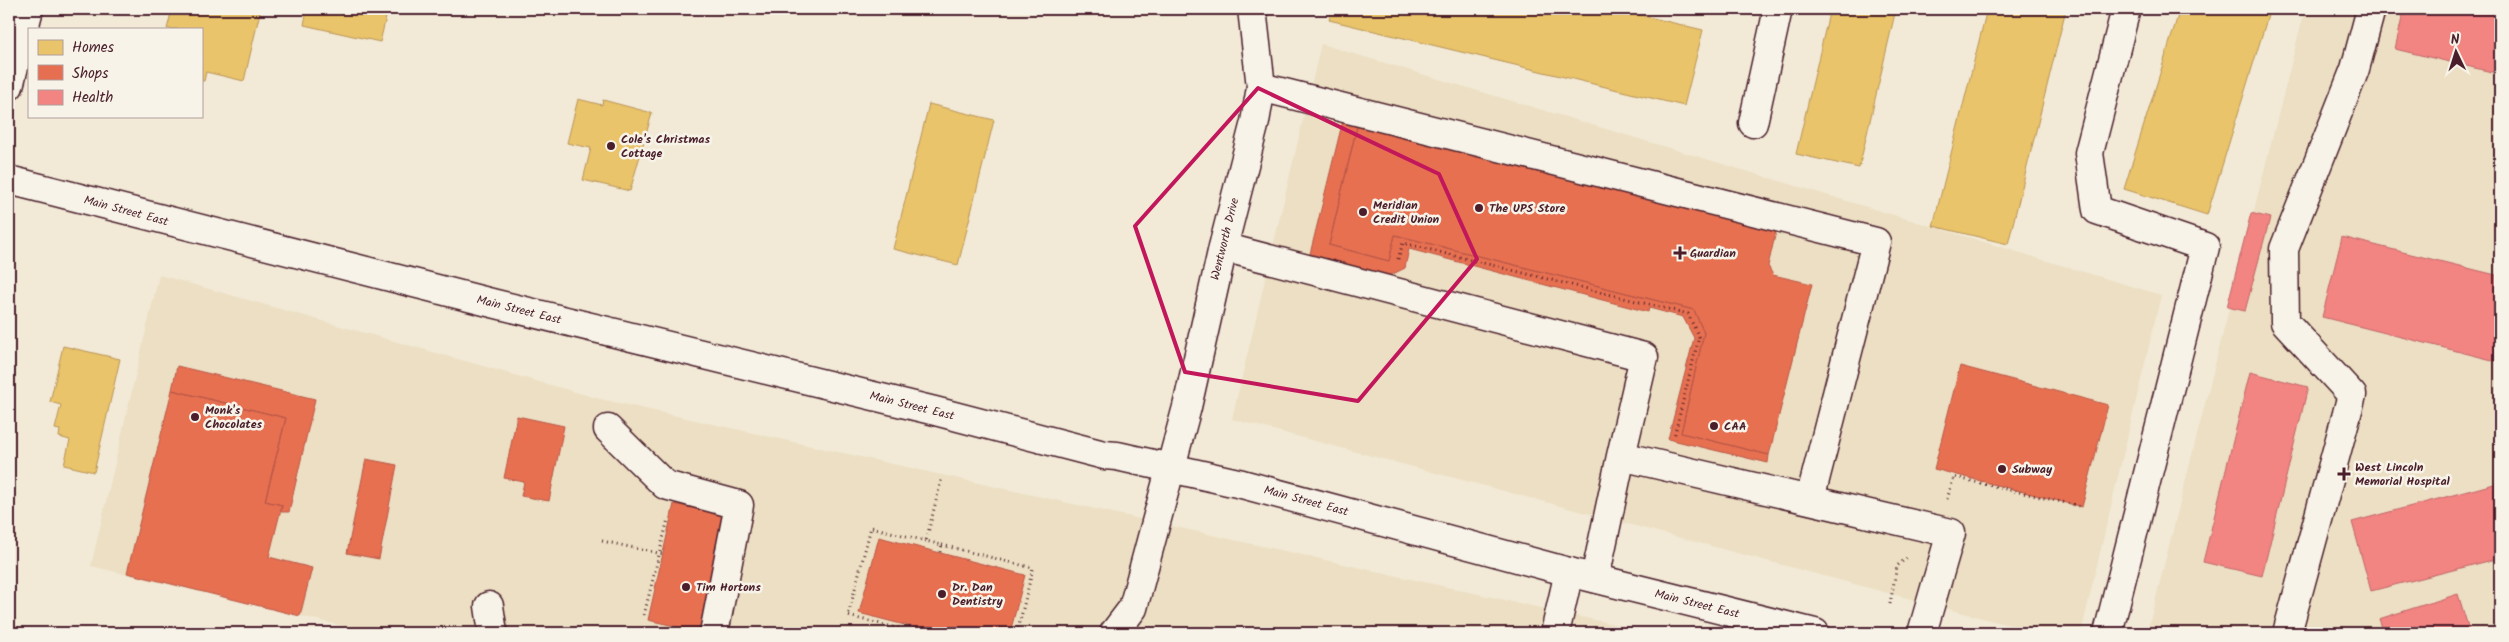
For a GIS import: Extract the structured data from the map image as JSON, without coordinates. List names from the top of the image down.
{
  "streets": {
    "main road": ["Main Street East", "Wentworth Drive"]
  },
  "crossings": [
    ["Main Street East", "Wentworth Drive"]
  ],
  "places": {
    "other": [
      "Cole's Christmas Cottage",
      "The UPS Store",
      "Meridian Credit Union",
      "Monk's Chocolates",
      "CAA",
      "Subway",
      "Tim Hortons",
      "Dr. Dan Dentistry"
    ],
    "health": ["Guardian", "West Lincoln Memorial Hospital"]
  },
  "legend": ["Homes", "Shops", "Health"],
  "north": "top"
}
